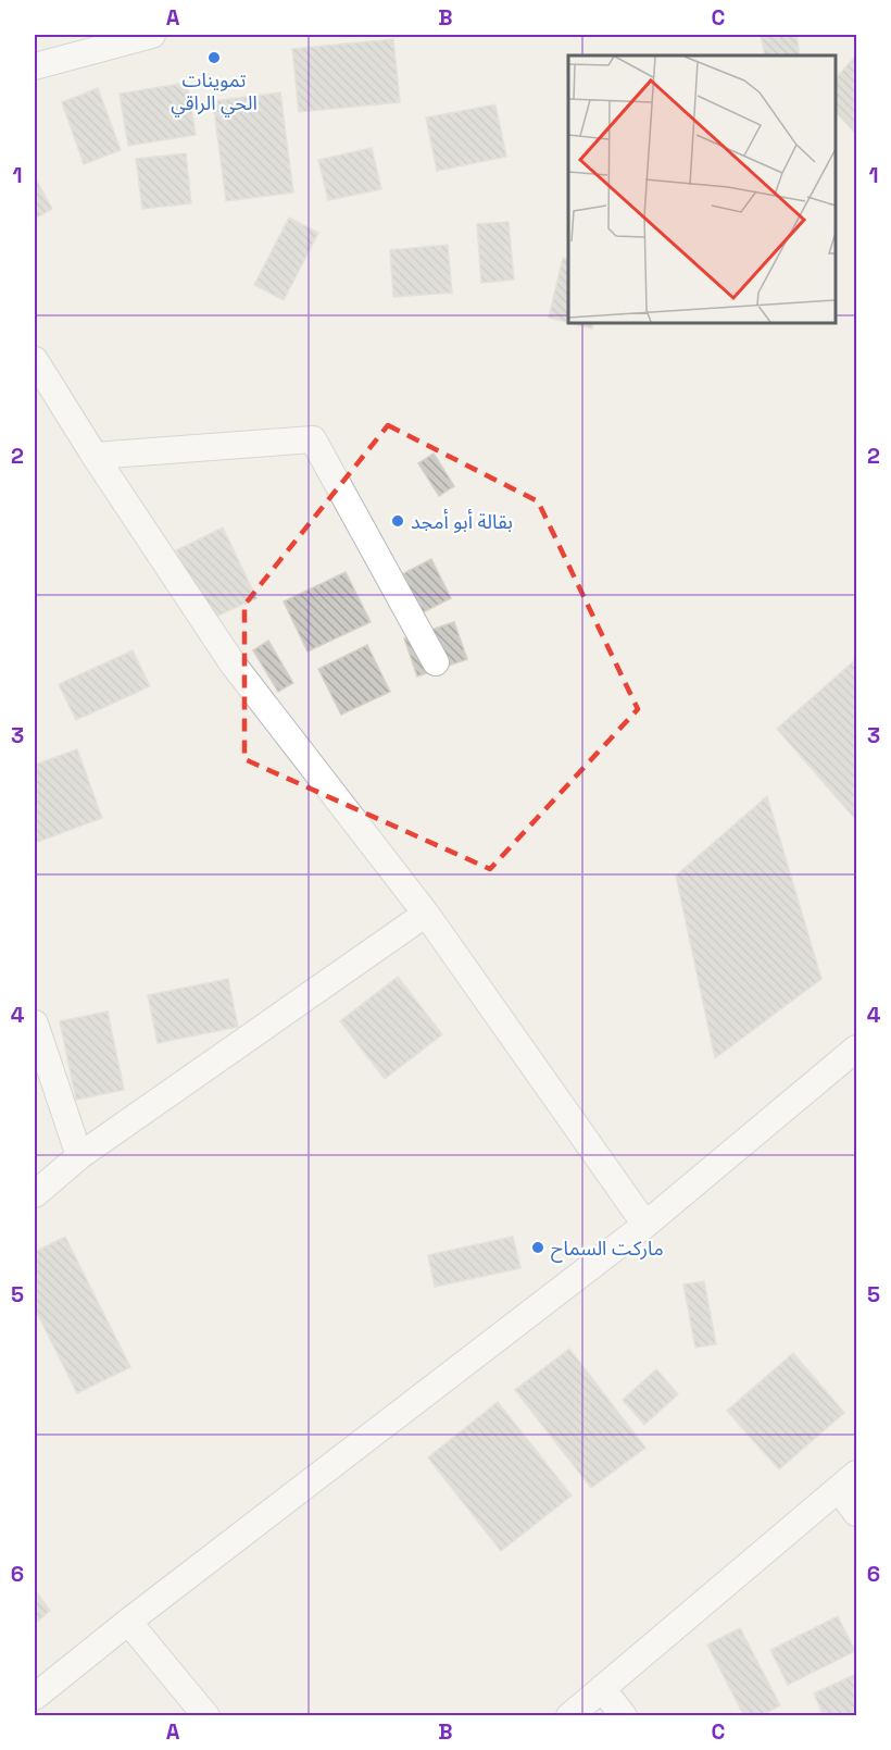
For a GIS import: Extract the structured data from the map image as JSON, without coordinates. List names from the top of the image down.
{
  "places": ["تموينات الحي الراقي", "بقالة أبو أمجد", "ماركت السماح"],
  "grid": {
    "columns": ["A", "B", "C"],
    "rows": [
      "1",
      "2",
      "3",
      "4",
      "5",
      "6"
    ]
  }
}
